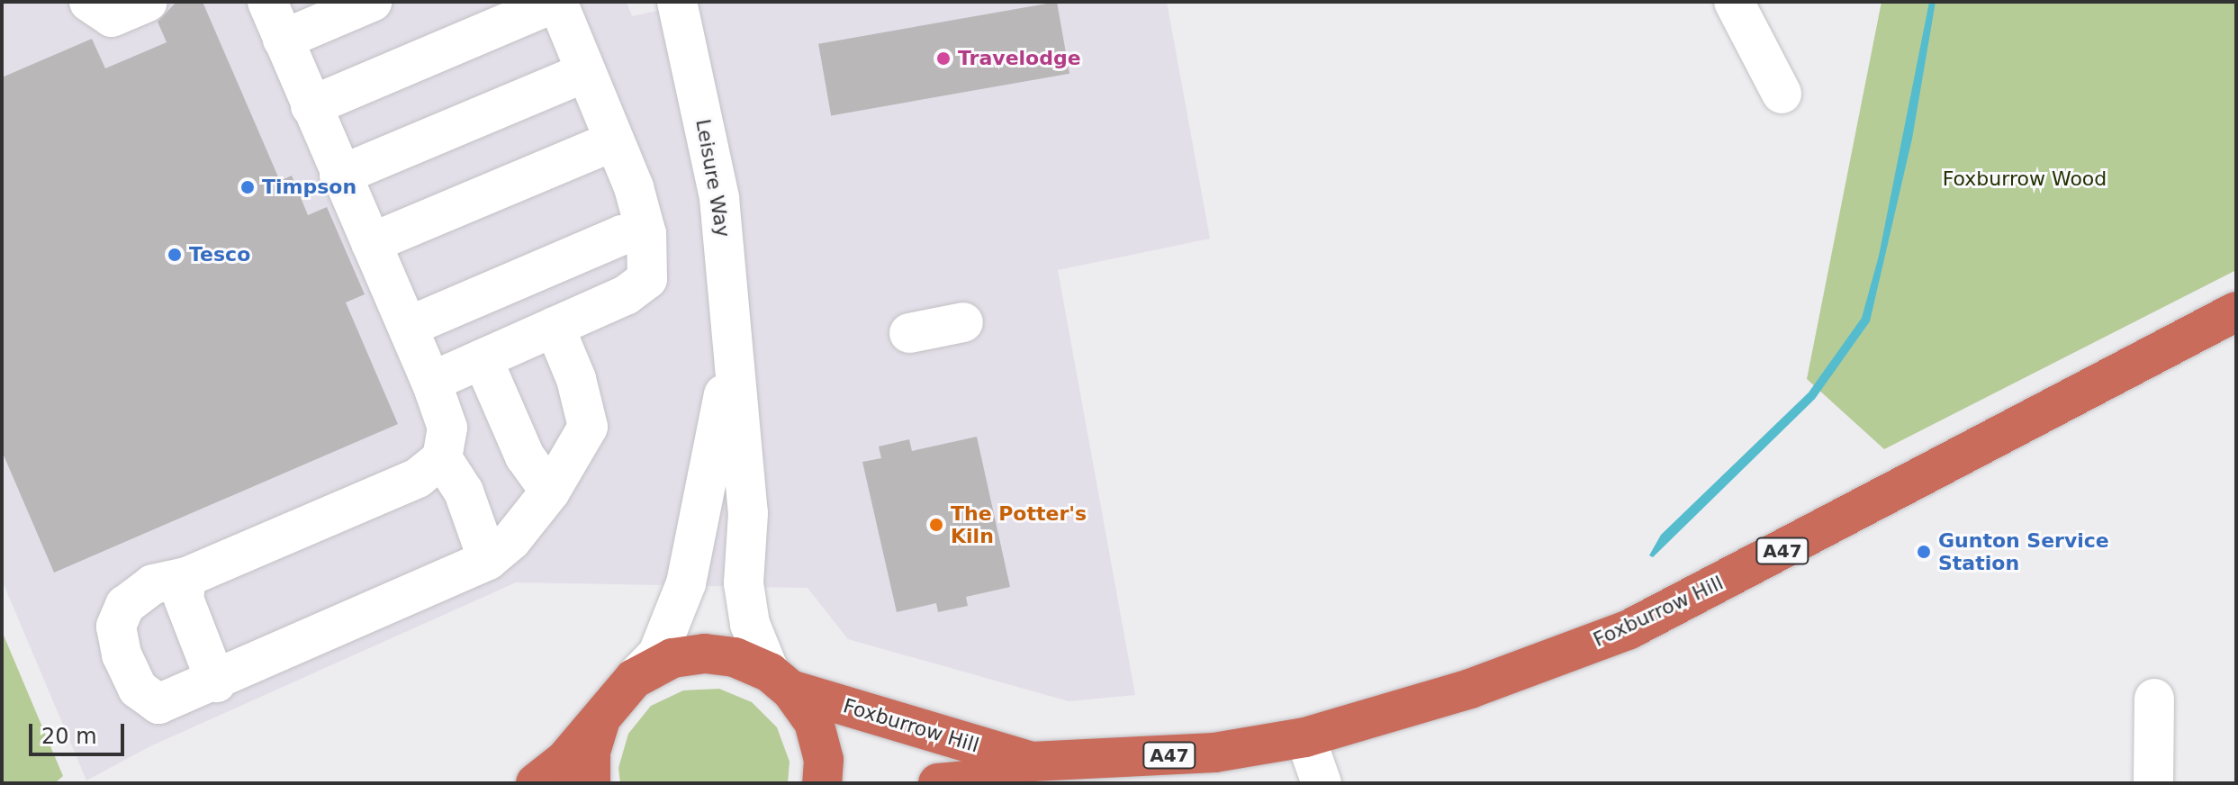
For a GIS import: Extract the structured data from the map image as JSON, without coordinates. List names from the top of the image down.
{
  "streets": {
    "highway": ["A47", "Foxburrow Hill"],
    "street": ["Leisure Way"]
  },
  "crossings": [
    ["Leisure Way", "Foxburrow Hill"]
  ],
  "parks": ["Foxburrow Wood"],
  "places": [
    "Travelodge",
    "Timpson",
    "Tesco",
    "The Potter's Kiln",
    "Gunton Service Station"
  ],
  "scale_bar": "20 m"
}
